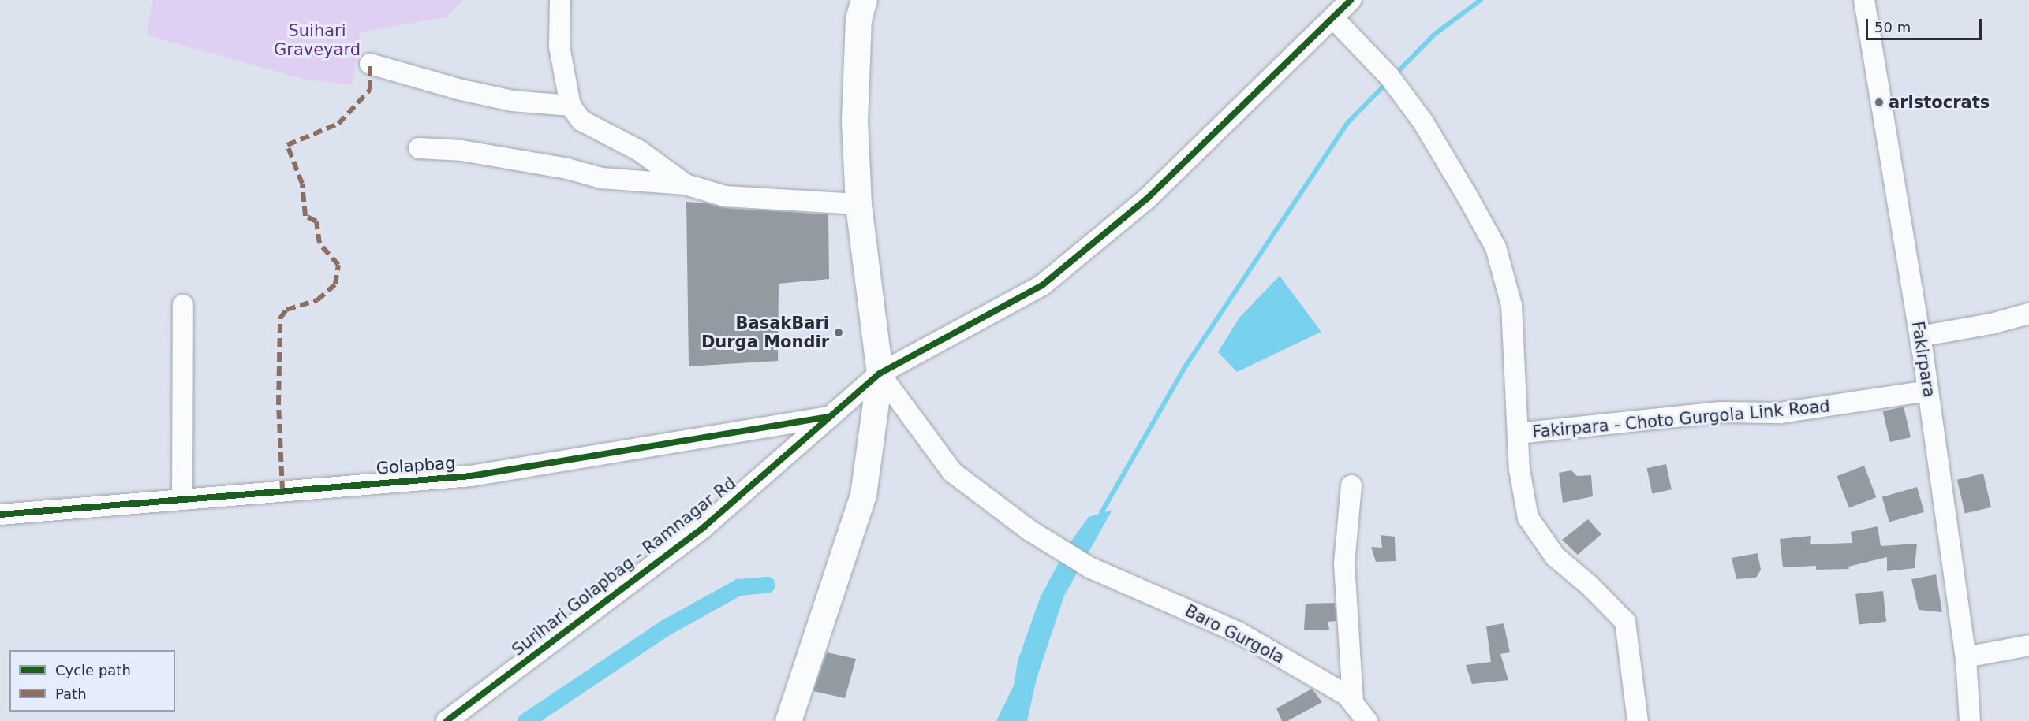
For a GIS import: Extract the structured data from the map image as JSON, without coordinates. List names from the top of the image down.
{
  "streets": {
    "street": [
      "Fakirpara",
      "Fakirpara - Choto Gurgola Link Road",
      "Golapbag",
      "Surihari Golapbag - Ramnagar Rd",
      "Baro Gurgola"
    ]
  },
  "crossings": [
    ["Fakirpara", "Fakirpara - Choto Gurgola Link Road"],
    ["Golapbag", "Surihari Golapbag - Ramnagar Rd"],
    ["Surihari Golapbag - Ramnagar Rd", "Baro Gurgola"]
  ],
  "parks": ["Suihari Graveyard"],
  "places": ["aristocrats", "BasakBari Durga Mondir"],
  "legend": ["Cycle path", "Path"],
  "scale_bar": "50 m"
}
